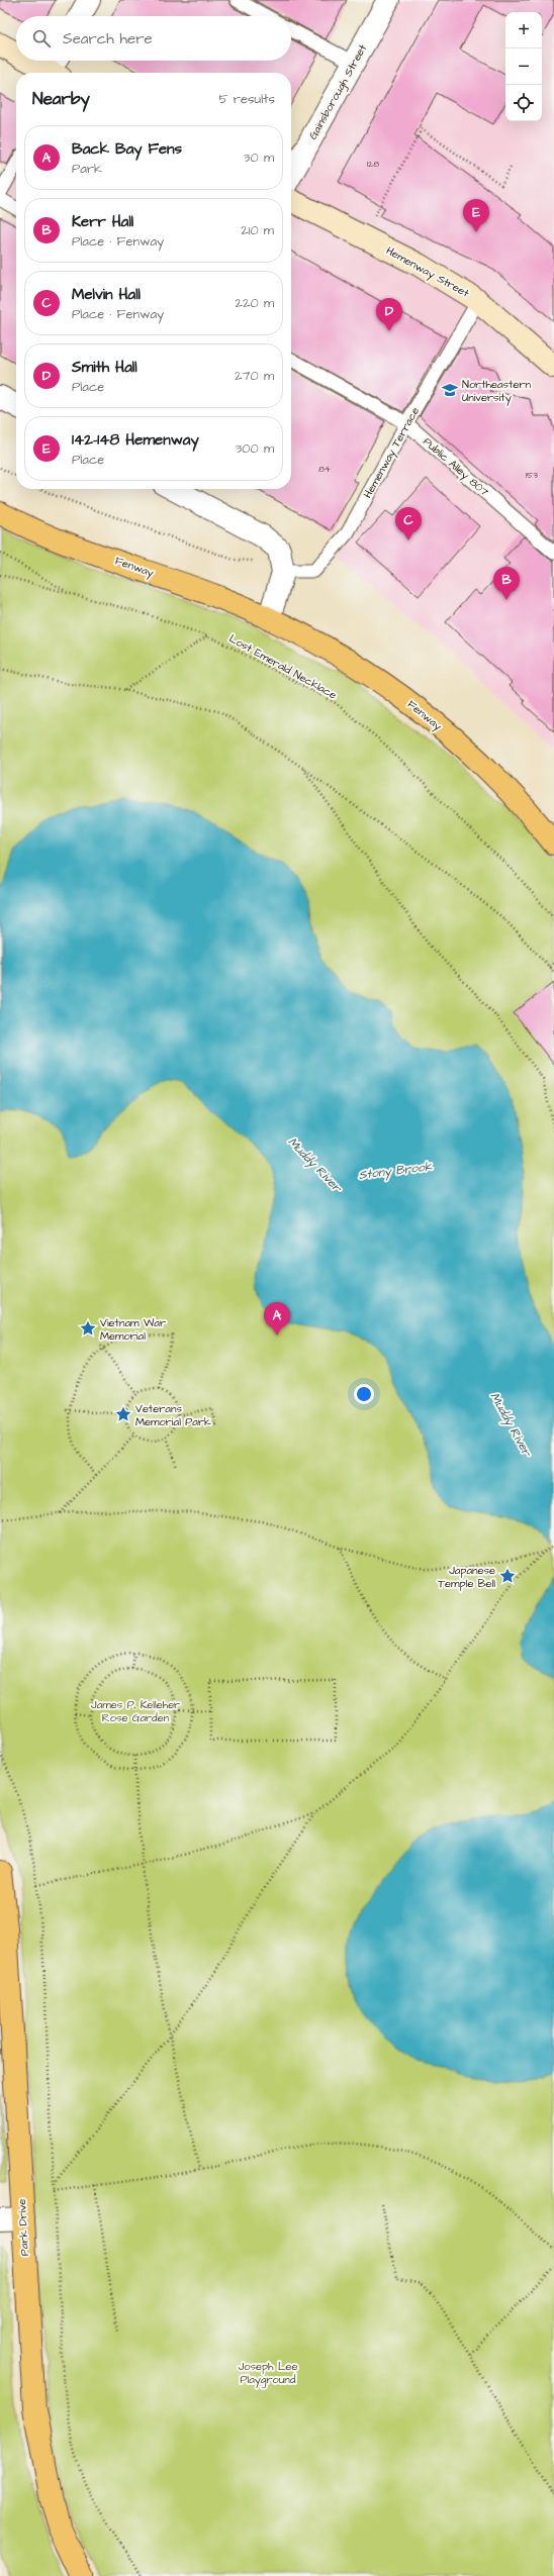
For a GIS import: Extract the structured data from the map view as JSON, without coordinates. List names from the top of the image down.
{
  "streets": {
    "main road": ["Hemenway Street", "Fenway", "Park Drive"],
    "street": ["Gainsborough Street"],
    "lane": ["Hemenway Terrace", "Public Alley 807"],
    "path": ["Lost Emerald Necklace"]
  },
  "crossings": [
    ["Hemenway Street", "Hemenway Terrace"],
    ["Hemenway Terrace", "Public Alley 807"]
  ],
  "water": ["Muddy River", "Stony Brook"],
  "parks": ["James P. Kelleher Rose Garden", "Joseph Lee Playground"],
  "places": {
    "school or university": ["Northeastern University"],
    "place": ["Vietnam War Memorial", "Veterans Memorial Park", "Japanese Temple Bell"]
  },
  "house_numbers": ["128", "84", "153"],
  "page": {
    "map_buttons": ["+", "−"],
    "search": "Search here",
    "heading": ["Nearby", "5 results"],
    "list": [
      {
        "mark": "A",
        "name": "Back Bay Fens",
        "note": "Park",
        "value": "30 m"
      },
      {
        "mark": "B",
        "name": "Kerr Hall",
        "note": "Place · Fenway",
        "value": "210 m"
      },
      {
        "mark": "C",
        "name": "Melvin Hall",
        "note": "Place · Fenway",
        "value": "220 m"
      },
      {
        "mark": "D",
        "name": "Smith Hall",
        "note": "Place",
        "value": "270 m"
      },
      {
        "mark": "E",
        "name": "142-148 Hemenway",
        "note": "Place",
        "value": "300 m"
      }
    ],
    "pins": [
      "E",
      "D",
      "C",
      "B",
      "A"
    ]
  }
}
